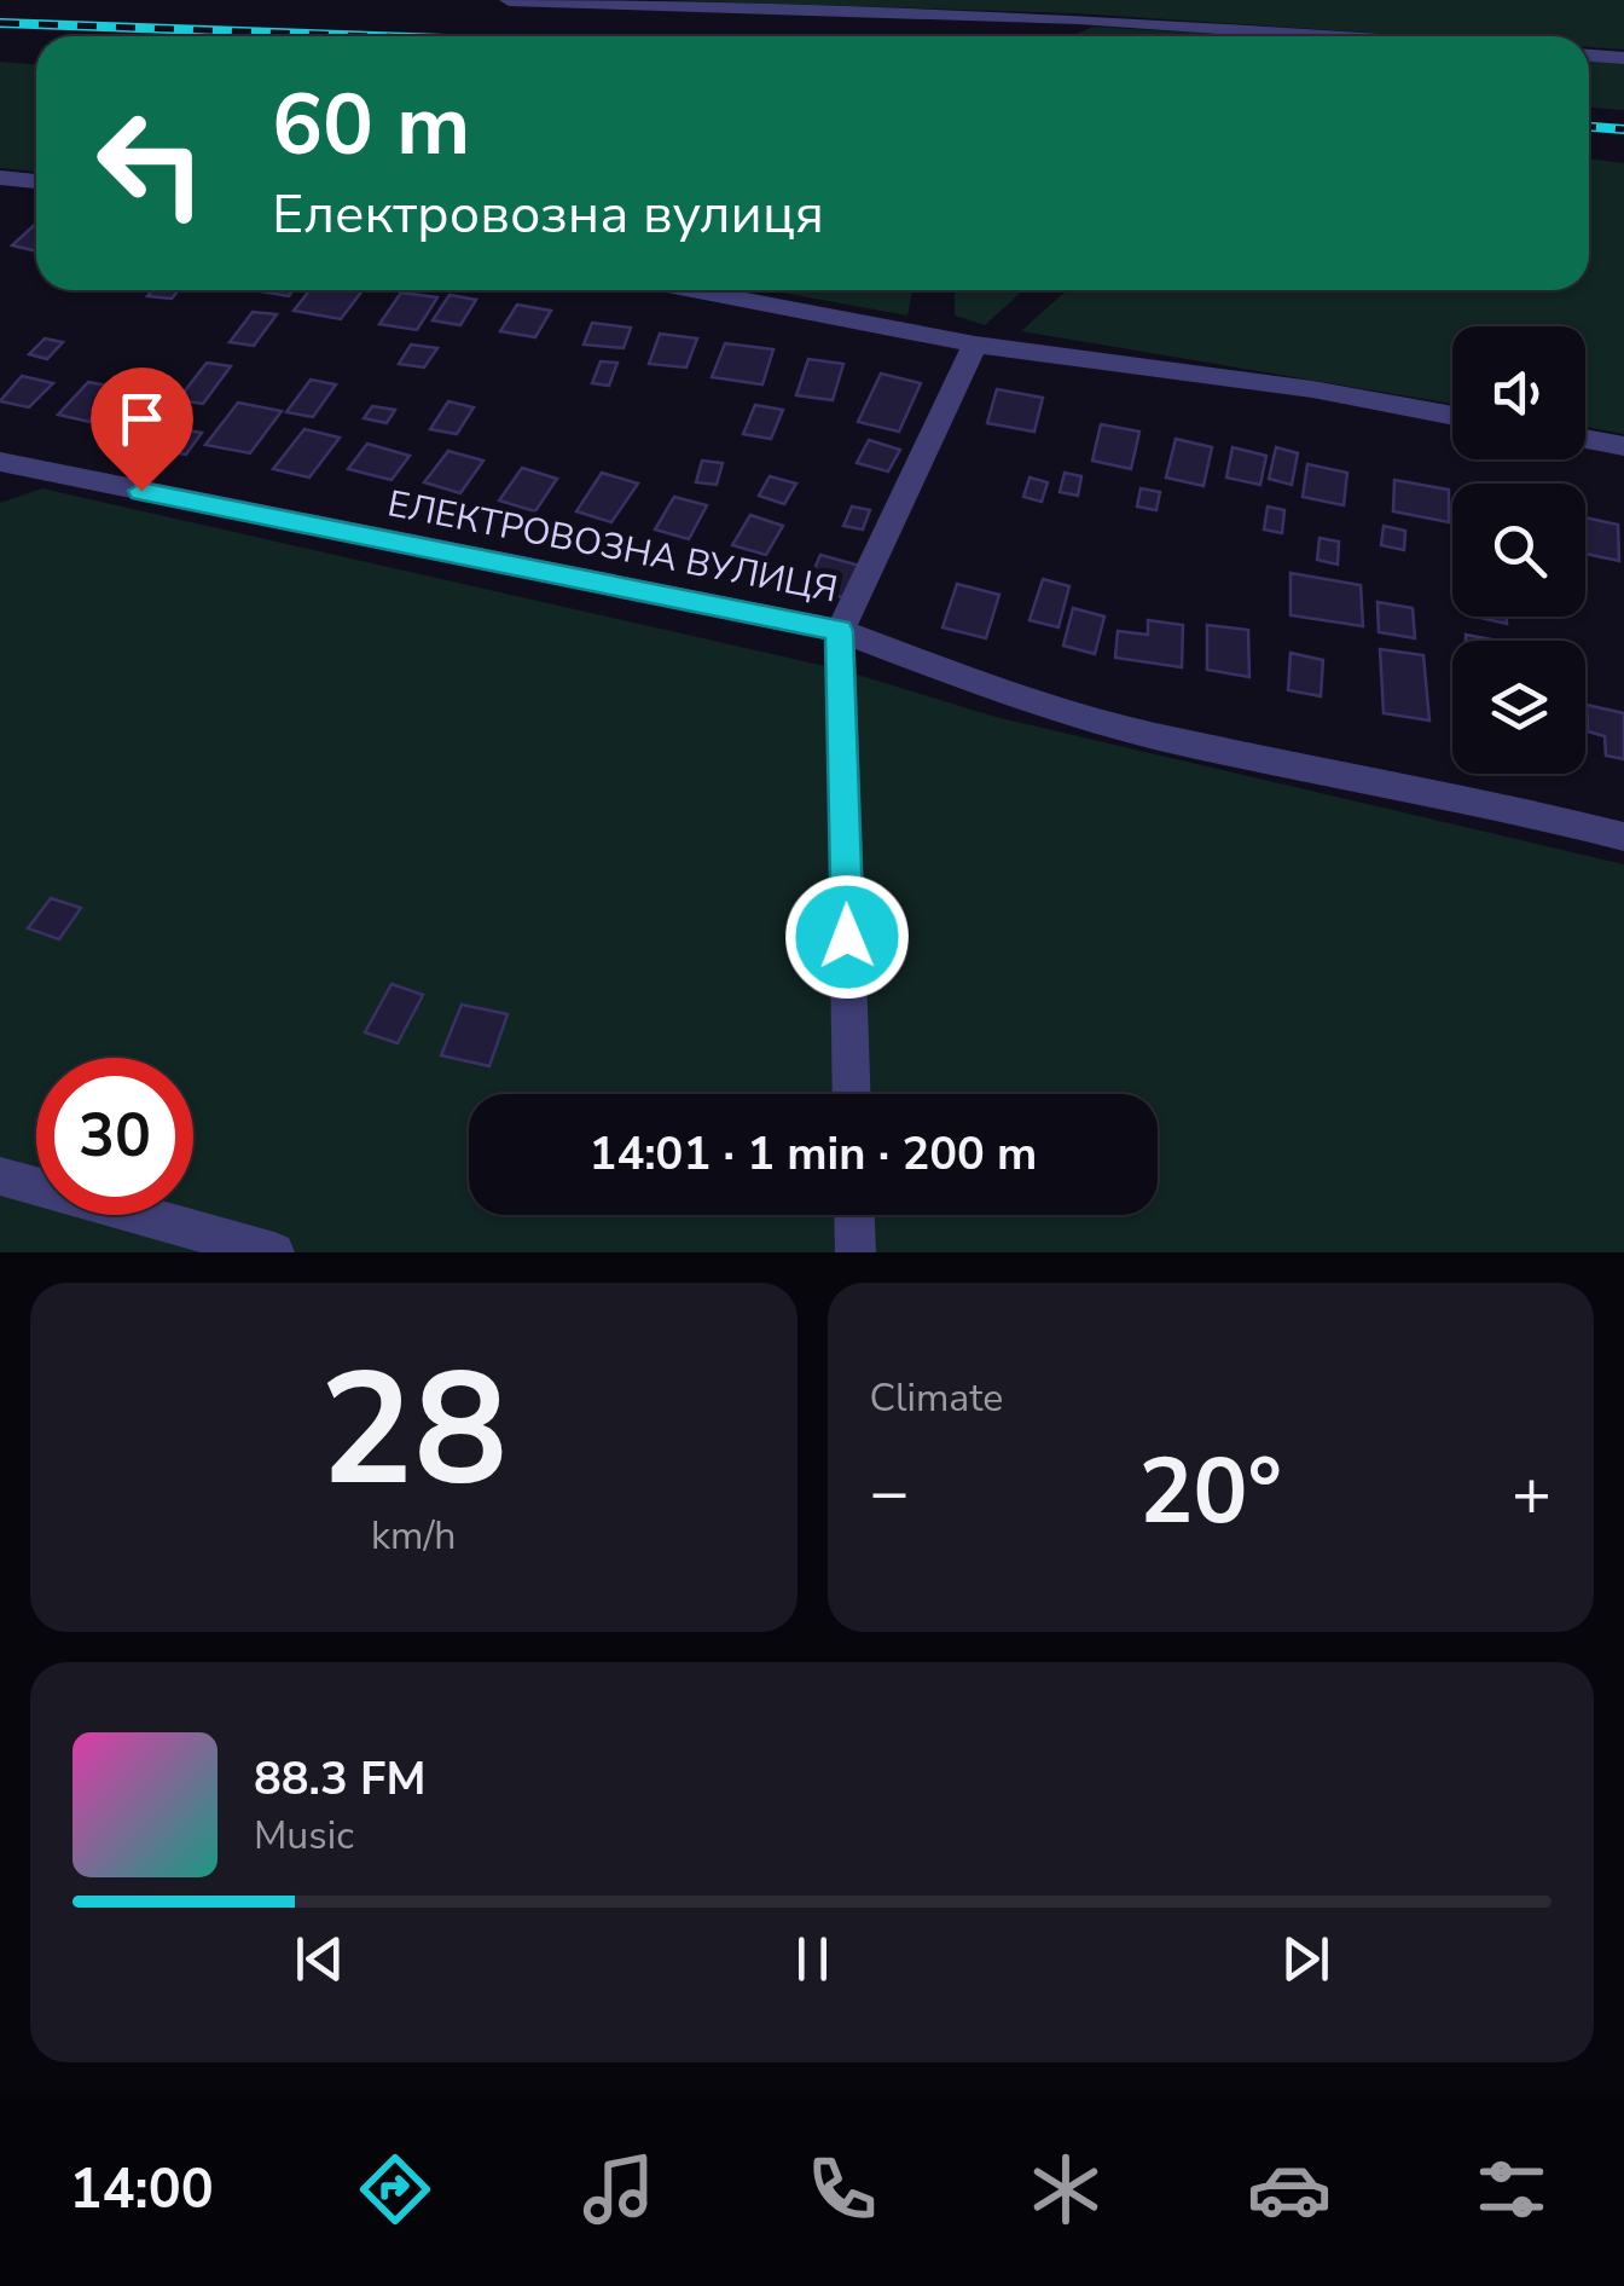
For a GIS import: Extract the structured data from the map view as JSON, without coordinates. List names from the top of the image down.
{
  "streets": {
    "street": ["ЕЛЕКТРОВОЗНА ВУЛИЦЯ"]
  },
  "page": {
    "turn": ["60 m", "Електровозна вулиця"],
    "limit": "30",
    "trip": "14:01 · 1 min · 200 m",
    "tile": [
      ["28", "km/h"],
      "Climate"
    ],
    "heat": ["−", "20°", "+"],
    "song": ["88.3 FM", "Music"],
    "tabs": "14:00"
  }
}
